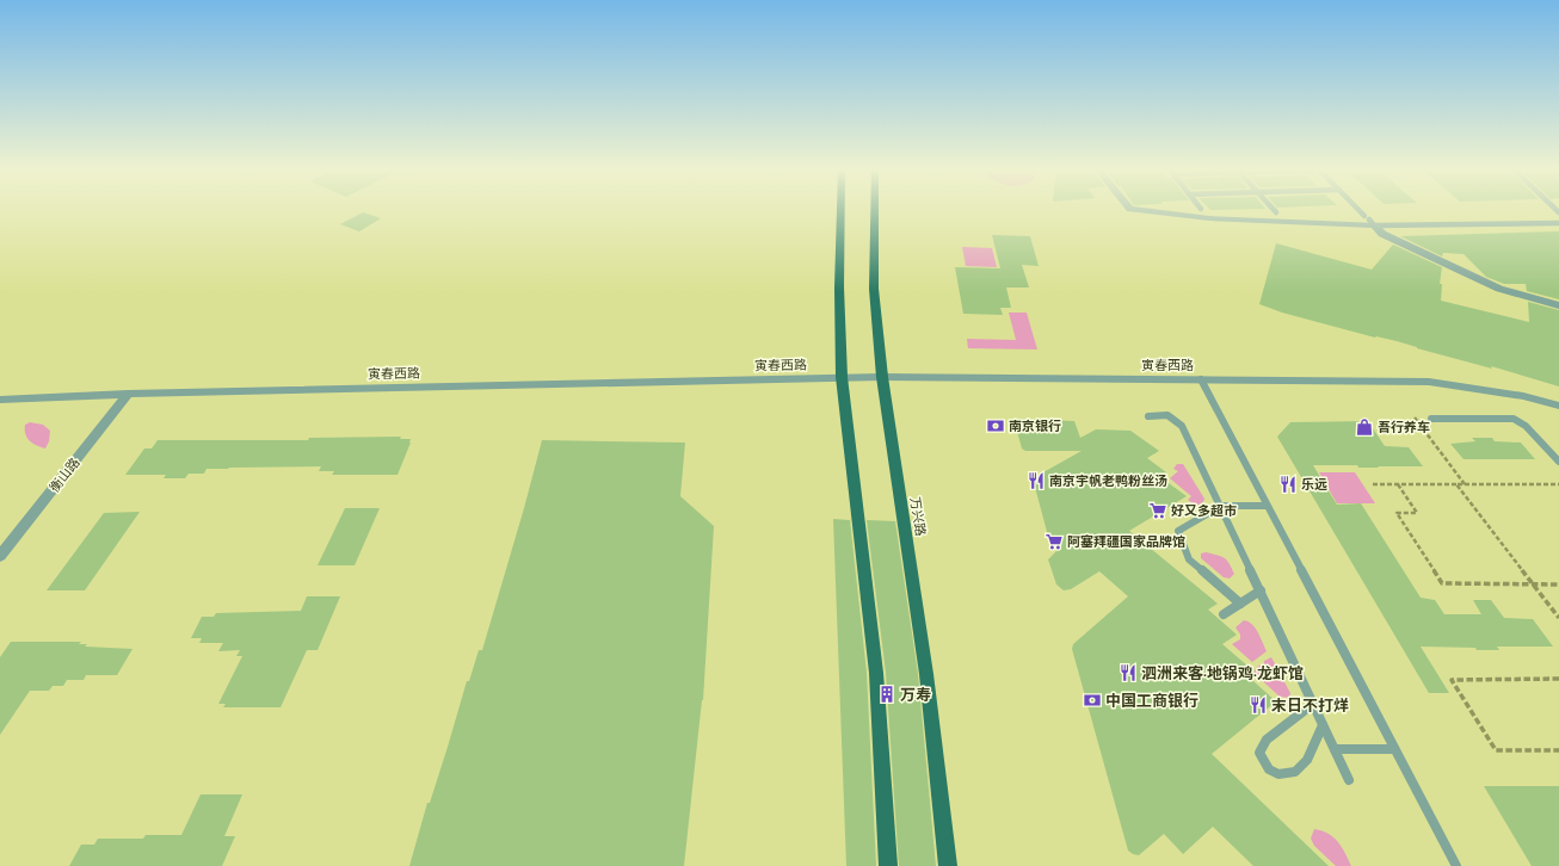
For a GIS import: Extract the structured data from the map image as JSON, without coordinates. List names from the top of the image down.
{
  "streets": {
    "main road": ["万兴路"],
    "street": ["寅春西路", "衡山路"]
  },
  "crossings": [
    ["寅春西路", "衡山路"],
    ["寅春西路", "万兴路"]
  ],
  "places": {
    "bank": ["南京银行", "中国工商银行"],
    "shop": ["吾行养车"],
    "restaurant": [
      "南京宇帆老鸭粉丝汤",
      "乐远",
      "泗洲来客·地锅鸡·龙虾馆",
      "末日不打烊"
    ],
    "supermarket": ["好又多超市", "阿塞拜疆国家品牌馆"],
    "building": ["万寿"]
  }
}
